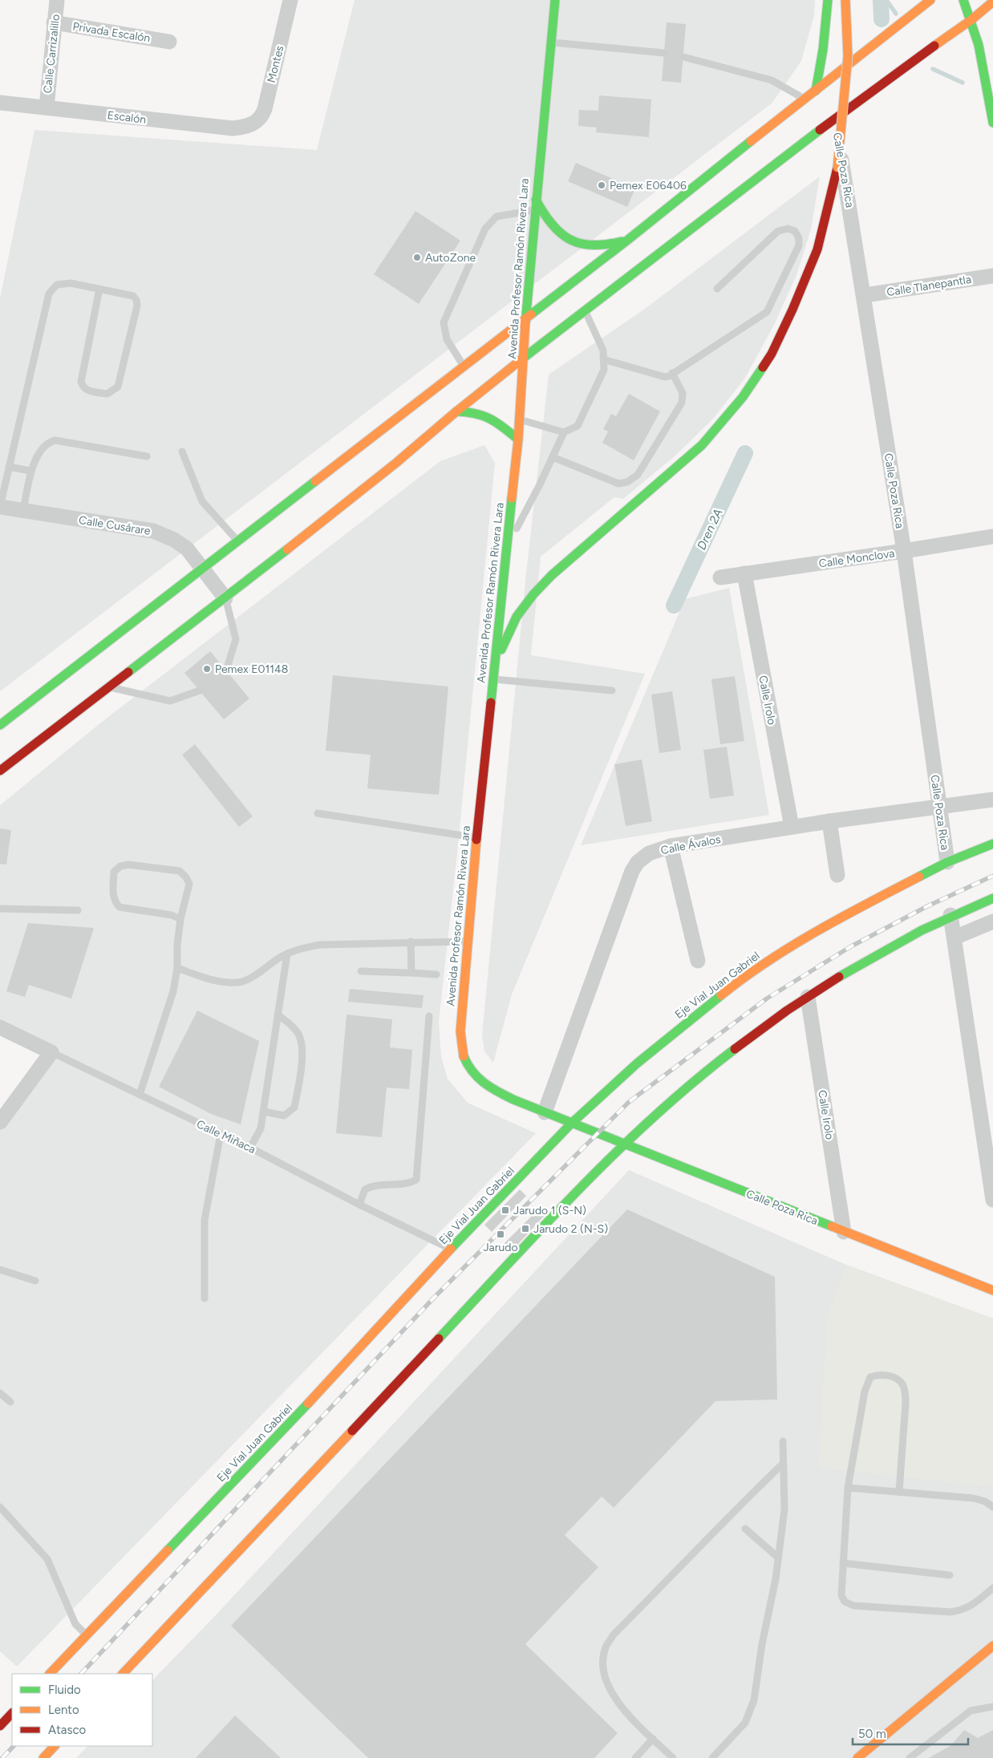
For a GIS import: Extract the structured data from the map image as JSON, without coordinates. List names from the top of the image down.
{
  "streets": {
    "main road": ["Calle Poza Rica", "Avenida Profesor Ramón Rivera Lara", "Eje Vial Juan Gabriel"],
    "street": [
      "Privada Escalón",
      "Calle Carrizalillo",
      "Montes",
      "Escalón",
      "Calle Tlanepantla",
      "Calle Cusárare",
      "Calle Monclova",
      "Calle Irolo",
      "Calle Ávalos",
      "Calle Miñaca"
    ]
  },
  "crossings": [
    ["Privada Escalón", "Calle Carrizalillo"],
    ["Calle Carrizalillo", "Escalón"],
    ["Montes", "Escalón"],
    ["Calle Poza Rica", "Avenida Profesor Ramón Rivera Lara"],
    ["Calle Poza Rica", "Calle Tlanepantla"],
    ["Calle Poza Rica", "Calle Monclova"],
    ["Calle Poza Rica", "Calle Irolo"],
    ["Calle Poza Rica", "Calle Ávalos"],
    ["Calle Poza Rica", "Eje Vial Juan Gabriel"],
    ["Avenida Profesor Ramón Rivera Lara", "Calle Ávalos"],
    ["Avenida Profesor Ramón Rivera Lara", "Eje Vial Juan Gabriel"],
    ["Calle Monclova", "Calle Irolo"],
    ["Calle Irolo", "Calle Ávalos"],
    ["Eje Vial Juan Gabriel", "Calle Miñaca"]
  ],
  "water": ["Dren 2A"],
  "places": {
    "other": ["Pemex E06406", "AutoZone", "Pemex E01148"],
    "transit": ["Jarudo 1 (S-N)", "Jarudo 2 (N-S)", "Jarudo"]
  },
  "legend": ["Fluido", "Lento", "Atasco"],
  "scale_bar": "50 m"
}
